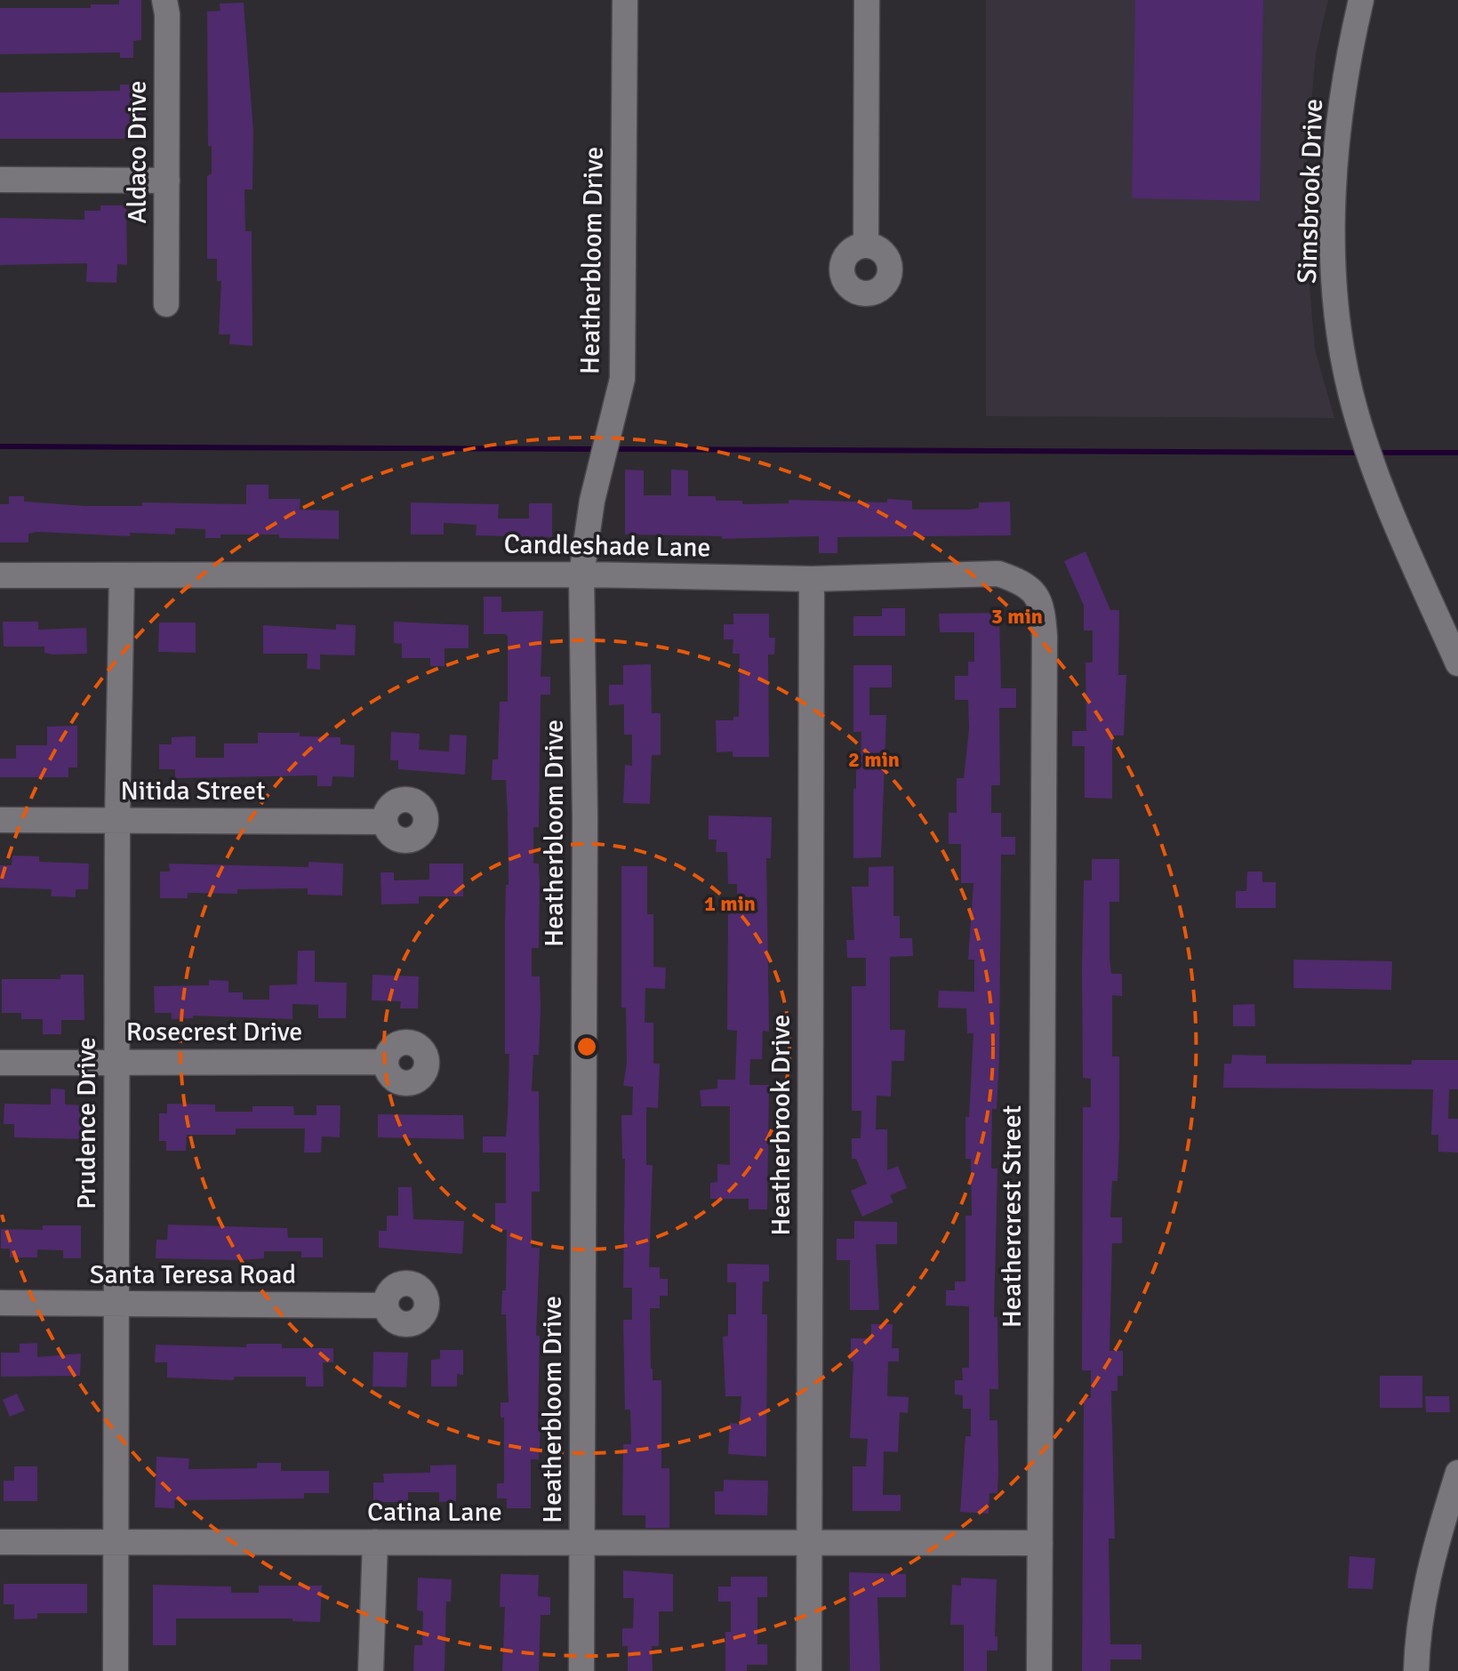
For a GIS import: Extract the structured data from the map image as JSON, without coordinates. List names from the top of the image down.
{
  "streets": {
    "street": [
      "Aldaco Drive",
      "Simsbrook Drive",
      "Heatherbloom Drive",
      "Candleshade Lane",
      "Nitida Street",
      "Rosecrest Drive",
      "Prudence Drive",
      "Heatherbrook Drive",
      "Heathercrest Street",
      "Santa Teresa Road",
      "Catina Lane"
    ]
  },
  "crossings": [
    ["Heatherbloom Drive", "Candleshade Lane"],
    ["Heatherbloom Drive", "Catina Lane"],
    ["Candleshade Lane", "Prudence Drive"],
    ["Candleshade Lane", "Heatherbrook Drive"],
    ["Candleshade Lane", "Heathercrest Street"],
    ["Nitida Street", "Prudence Drive"],
    ["Rosecrest Drive", "Prudence Drive"],
    ["Prudence Drive", "Santa Teresa Road"],
    ["Prudence Drive", "Catina Lane"],
    ["Heatherbrook Drive", "Catina Lane"],
    ["Heathercrest Street", "Catina Lane"]
  ],
  "rings": ["3 min", "2 min", "1 min"]
}
